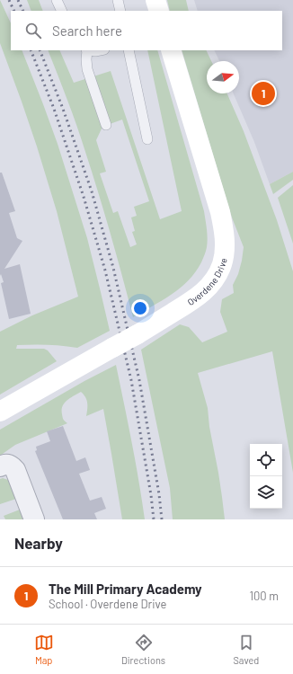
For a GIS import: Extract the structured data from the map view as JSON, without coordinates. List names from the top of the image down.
{
  "streets": {
    "street": ["Overdene Drive"]
  },
  "north": "right",
  "page": {
    "search": "Search here",
    "pins": "1",
    "heading": "Nearby",
    "list": [
      {
        "mark": "1",
        "name": "The Mill Primary Academy",
        "note": "School · Overdene Drive",
        "value": "100 m"
      }
    ],
    "nav": ["Map", "Directions", "Saved"]
  }
}
